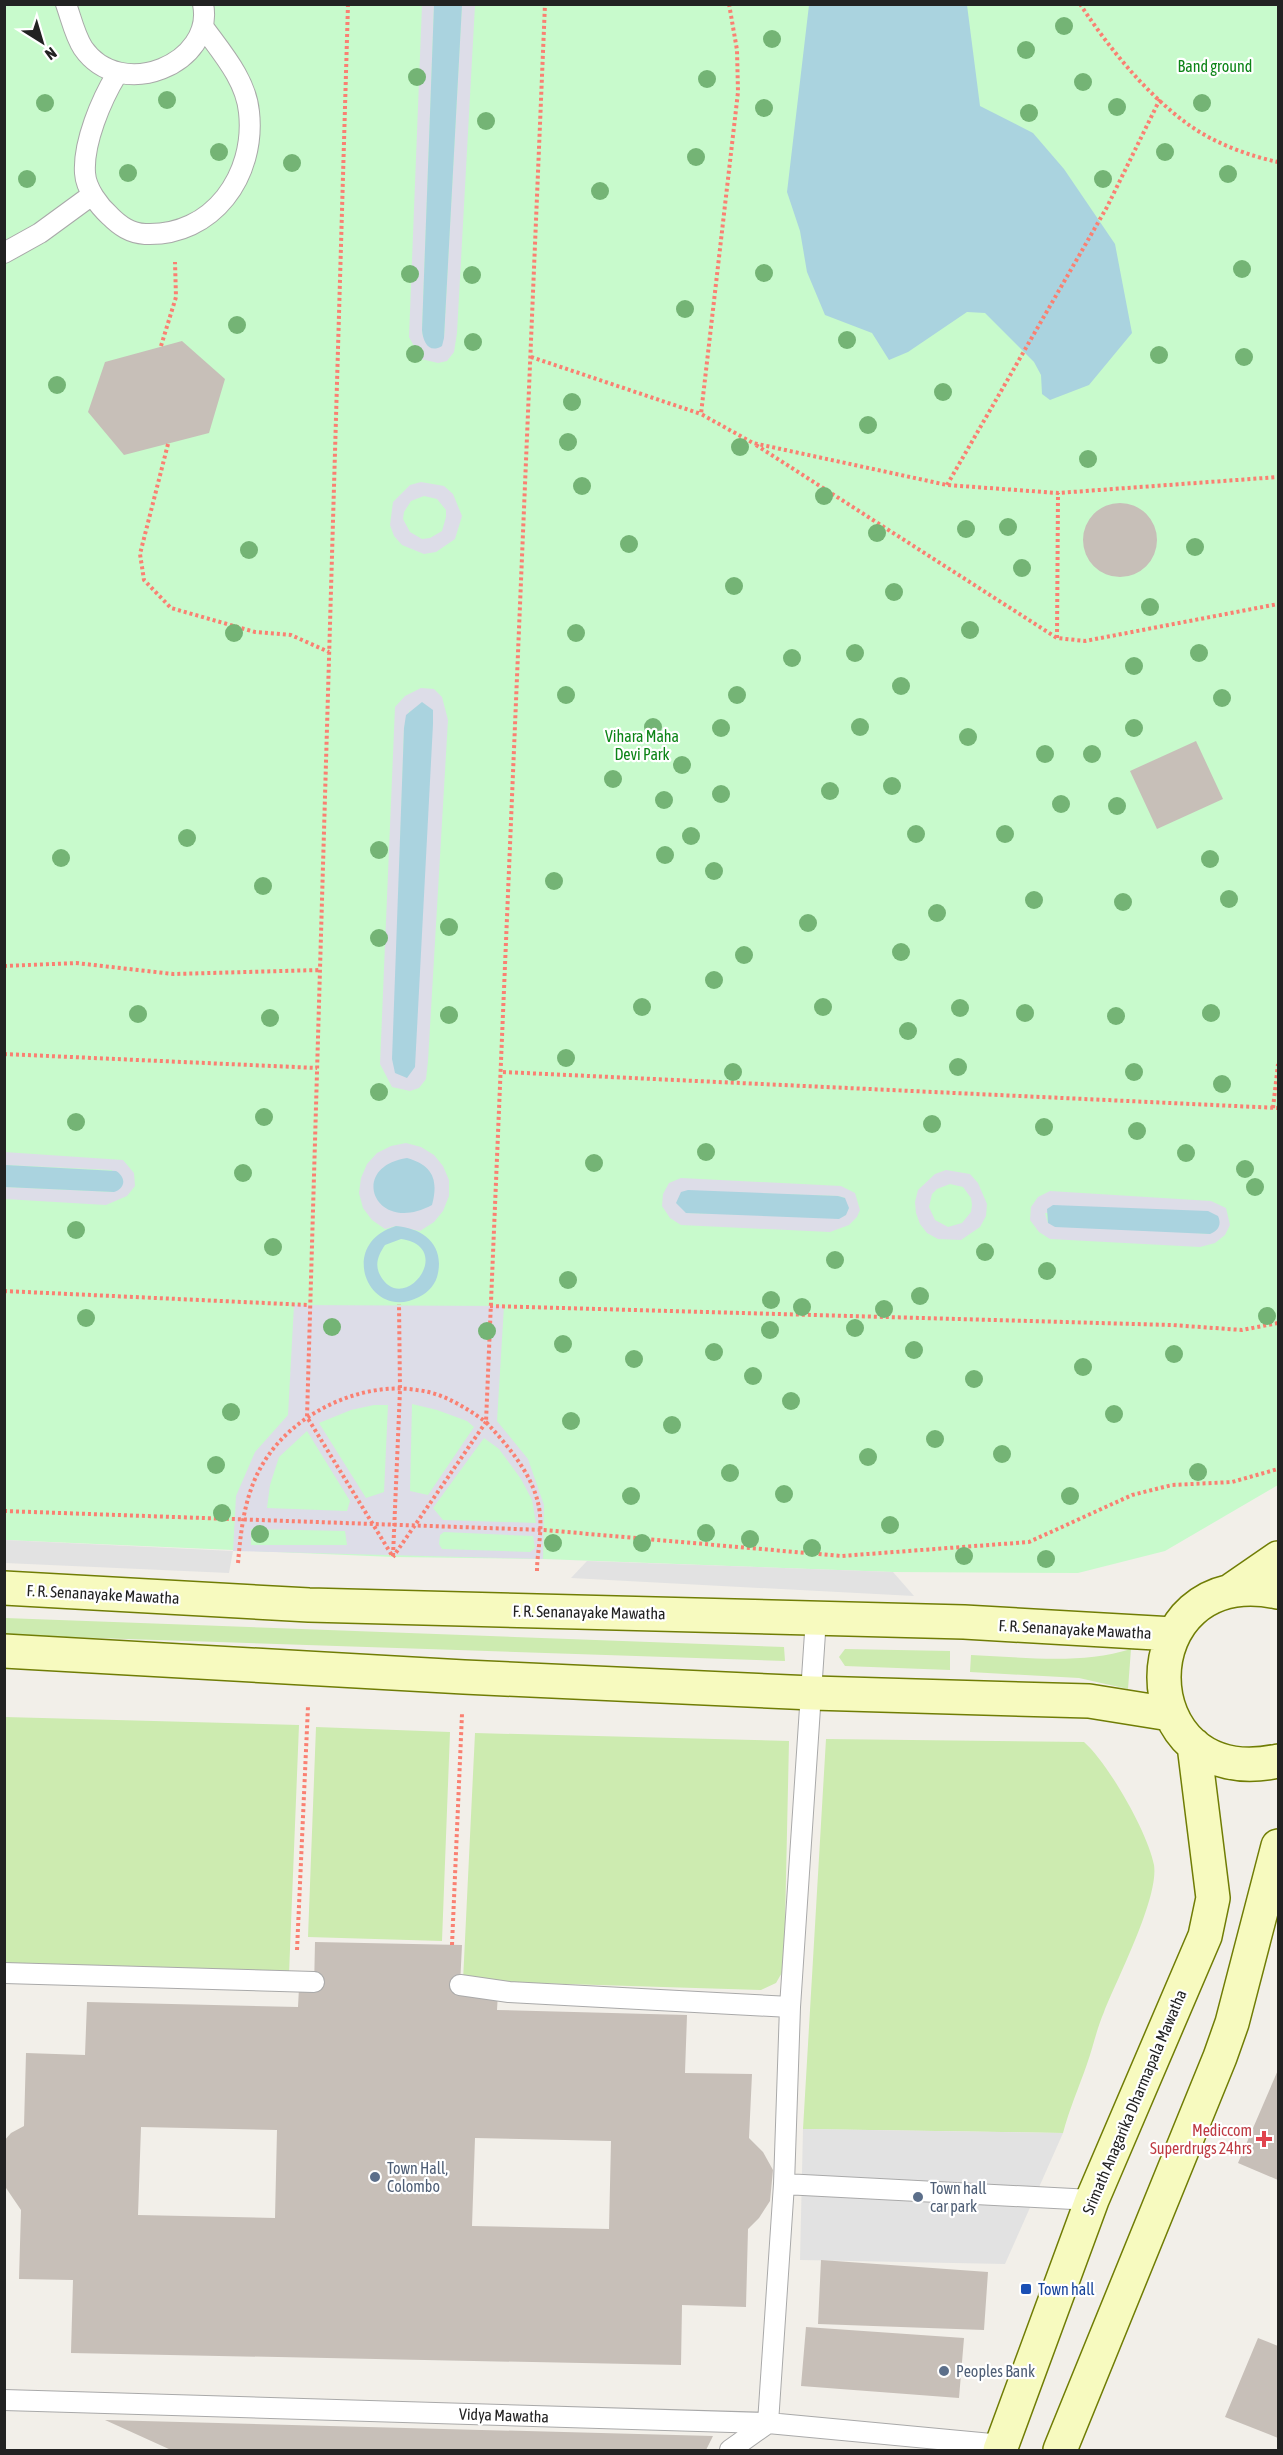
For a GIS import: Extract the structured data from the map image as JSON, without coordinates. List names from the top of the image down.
{
  "streets": {
    "main road": ["F. R. Senanayake Mawatha", "Srimath Anagarika Dharmapala Mawatha"],
    "lane": ["Vidya Mawatha"]
  },
  "crossings": [
    ["Srimath Anagarika Dharmapala Mawatha", "Vidya Mawatha"]
  ],
  "parks": ["Band ground", "Vihara Maha Devi Park"],
  "places": {
    "health": ["Mediccom Superdrugs 24hrs"],
    "other": ["Town Hall, Colombo", "Town hall car park", "Peoples Bank"],
    "transit": ["Town hall"]
  },
  "north": "bottom right"
}
